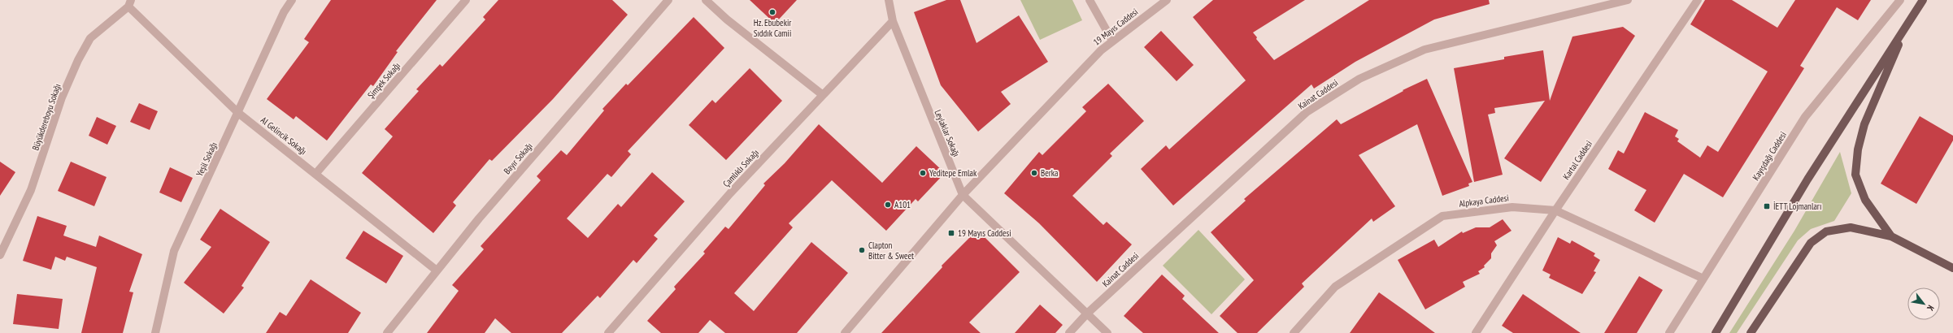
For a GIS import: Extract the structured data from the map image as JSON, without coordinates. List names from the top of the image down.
{
  "streets": {
    "street": [
      "19 Mayıs Caddesi",
      "Şimşek Sokağı",
      "Kainat Caddesi",
      "Büyükdereboyu Sokağı",
      "Leylaklar Sokağı",
      "Al Gelincik Sokağı",
      "Kayışdağı Caddesi",
      "Bayır Sokağı",
      "Yeşil Sokağı",
      "Kartal Caddesi",
      "Çamlıklı Sokağı",
      "Alpkaya Caddesi"
    ]
  },
  "crossings": [
    ["19 Mayıs Caddesi", "Leylaklar Sokağı"],
    ["Şimşek Sokağı", "Al Gelincik Sokağı"],
    ["Kainat Caddesi", "Leylaklar Sokağı"],
    ["Büyükdereboyu Sokağı", "Al Gelincik Sokağı"],
    ["Leylaklar Sokağı", "Çamlıklı Sokağı"],
    ["Al Gelincik Sokağı", "Bayır Sokağı"],
    ["Al Gelincik Sokağı", "Yeşil Sokağı"],
    ["Kayışdağı Caddesi", "Alpkaya Caddesi"],
    ["Kartal Caddesi", "Alpkaya Caddesi"]
  ],
  "places": {
    "other": [
      "Hz. Ebubekir Sıddık Camii",
      "Yeditepe Emlak",
      "Berka",
      "A101",
      "Clapton Bitter & Sweet"
    ],
    "transit": ["İETT Lojmanları", "19 Mayıs Caddesi"]
  },
  "north": "bottom right"
}
